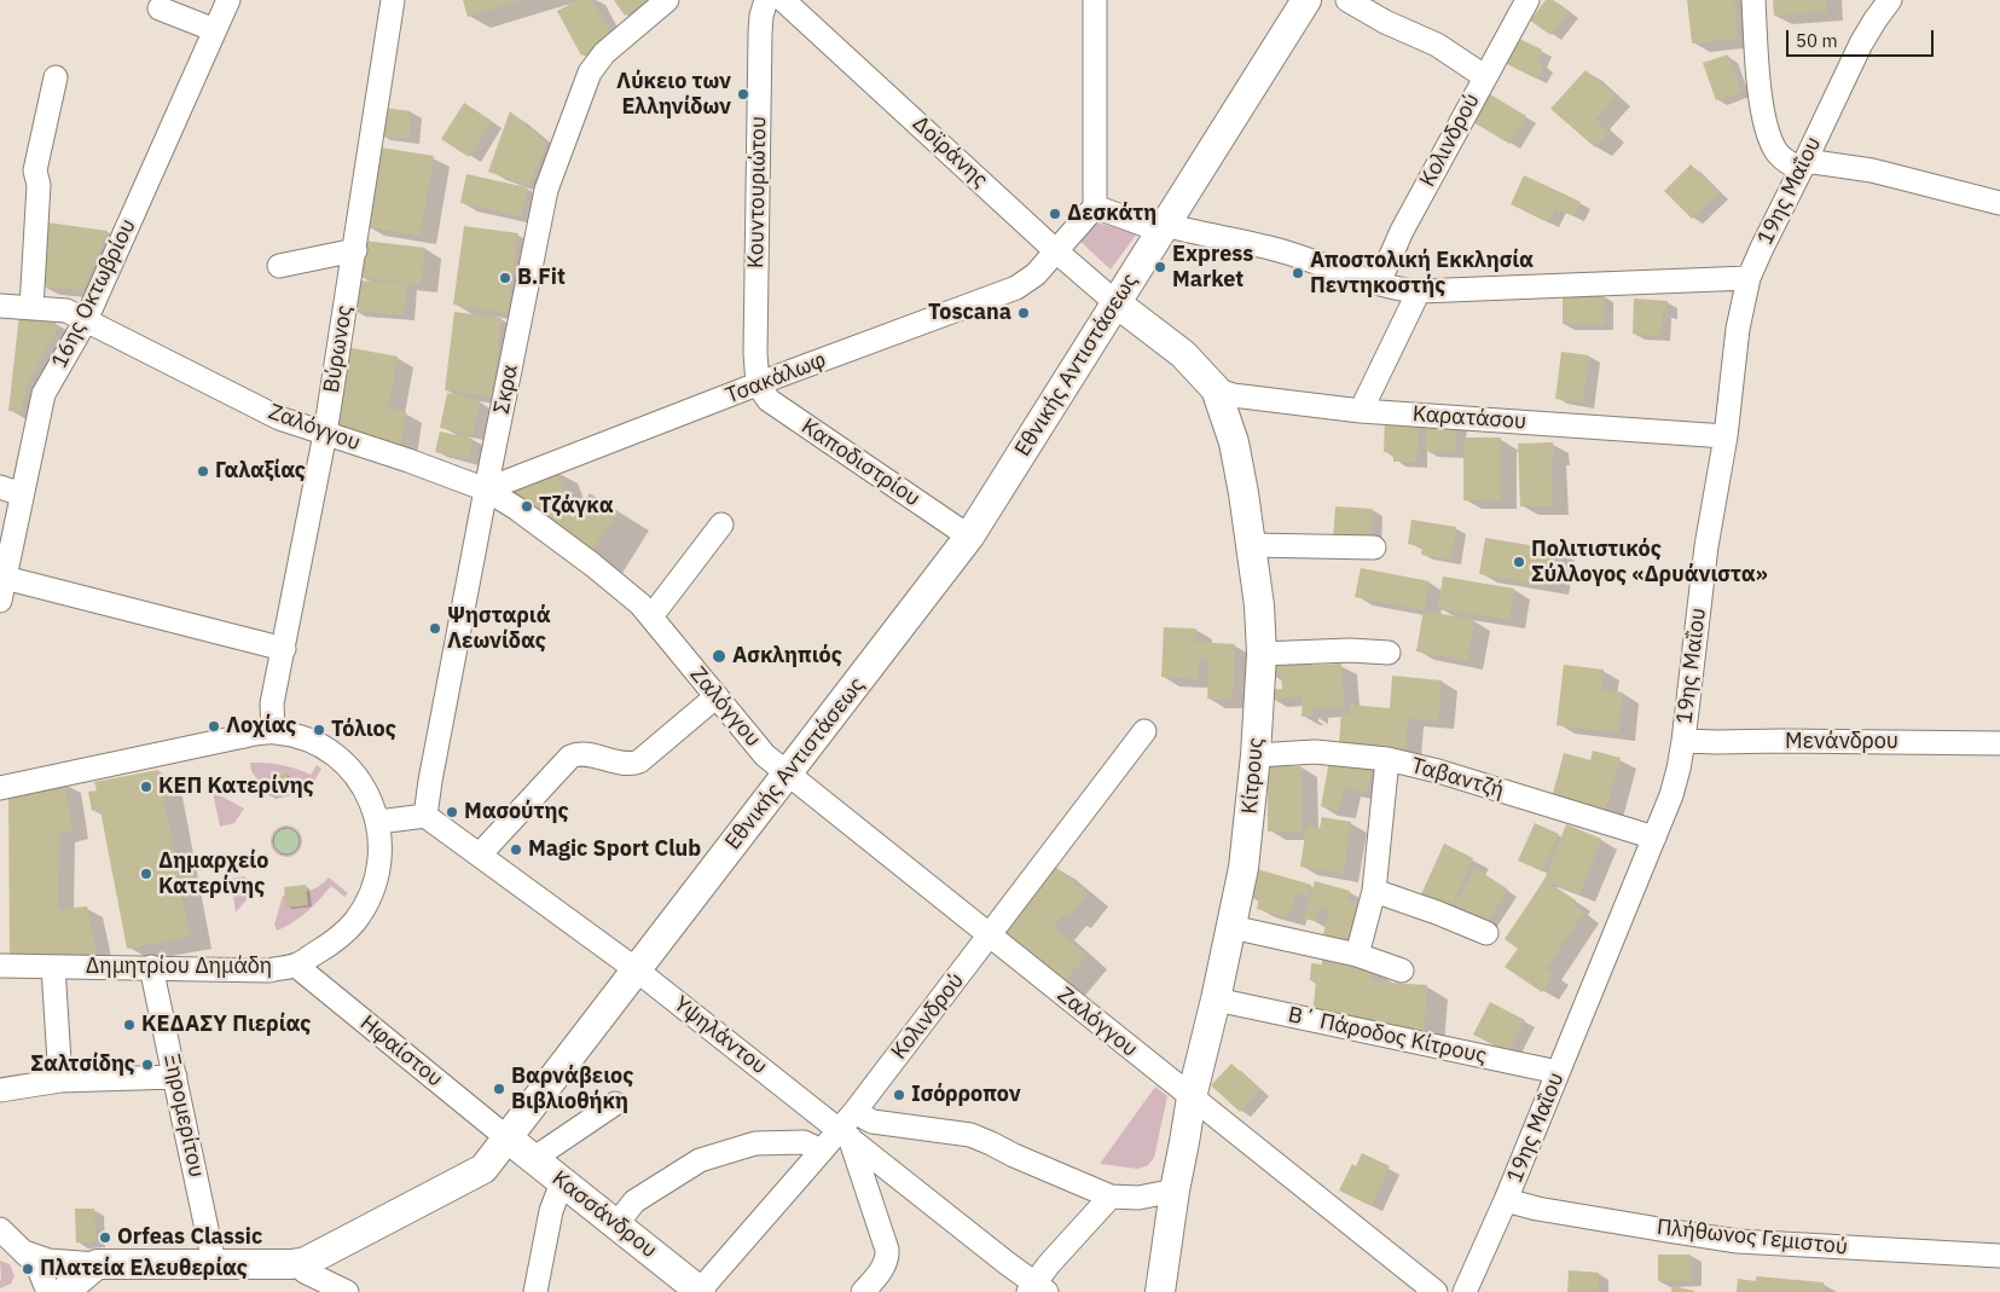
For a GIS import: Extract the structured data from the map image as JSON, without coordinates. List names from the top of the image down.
{
  "streets": {
    "main road": ["Εθνικής Αντιστάσεως", "Κίτρους", "Κασσάνδρου"],
    "street": [
      "Κολινδρού",
      "Δοϊράνης",
      "19ης Μαΐου",
      "Κουντουριώτου",
      "16ης Οκτωβρίου",
      "Βύρωνος",
      "Τσακάλωφ",
      "Σκρα",
      "Καρατάσου",
      "Ζαλόγγου",
      "Καποδιστρίου",
      "Μενάνδρου",
      "Ταβαντζή",
      "Δημητρίου Δημάδη",
      "Υψηλάντου",
      "Β΄ Πάροδος Κίτρους",
      "Ηφαίστου",
      "Ξηρομερίτου",
      "Πλήθωνος Γεμιστού"
    ]
  },
  "crossings": [
    ["Κολινδρού", "Ζαλόγγου"],
    ["Κολινδρού", "Υψηλάντου"],
    ["Κολινδρού", "Κασσάνδρου"],
    ["Δοϊράνης", "Εθνικής Αντιστάσεως"],
    ["Δοϊράνης", "Τσακάλωφ"],
    ["Δοϊράνης", "Κίτρους"],
    ["19ης Μαΐου", "Καρατάσου"],
    ["19ης Μαΐου", "Μενάνδρου"],
    ["19ης Μαΐου", "Ταβαντζή"],
    ["19ης Μαΐου", "Β΄ Πάροδος Κίτρους"],
    ["19ης Μαΐου", "Πλήθωνος Γεμιστού"],
    ["Κουντουριώτου", "Τσακάλωφ"],
    ["Κουντουριώτου", "Καποδιστρίου"],
    ["16ης Οκτωβρίου", "Ζαλόγγου"],
    ["Βύρωνος", "Ζαλόγγου"],
    ["Βύρωνος", "Δημητρίου Δημάδη"],
    ["Εθνικής Αντιστάσεως", "Ζαλόγγου"],
    ["Εθνικής Αντιστάσεως", "Καποδιστρίου"],
    ["Εθνικής Αντιστάσεως", "Κίτρους"],
    ["Εθνικής Αντιστάσεως", "Υψηλάντου"],
    ["Εθνικής Αντιστάσεως", "Ηφαίστου"],
    ["Εθνικής Αντιστάσεως", "Ξηρομερίτου"],
    ["Εθνικής Αντιστάσεως", "Κασσάνδρου"],
    ["Τσακάλωφ", "Σκρα"],
    ["Τσακάλωφ", "Ζαλόγγου"],
    ["Τσακάλωφ", "Καποδιστρίου"],
    ["Σκρα", "Ζαλόγγου"],
    ["Σκρα", "Υψηλάντου"],
    ["Καρατάσου", "Κίτρους"],
    ["Ζαλόγγου", "Κίτρους"],
    ["Κίτρους", "Ταβαντζή"],
    ["Κίτρους", "Β΄ Πάροδος Κίτρους"],
    ["Δημητρίου Δημάδη", "Ηφαίστου"],
    ["Δημητρίου Δημάδη", "Ξηρομερίτου"],
    ["Ηφαίστου", "Κασσάνδρου"]
  ],
  "places": [
    "Λύκειο των Ελληνίδων",
    "Δεσκάτη",
    "Express Market",
    "Αποστολική Εκκλησία Πεντηκοστής",
    "B.Fit",
    "Toscana",
    "Γαλαξίας",
    "Τζάγκα",
    "Πολιτιστικός Σύλλογος «Δρυάνιστα»",
    "Ψησταριά Λεωνίδας",
    "Ασκληπιός",
    "Λοχίας",
    "Τόλιος",
    "ΚΕΠ Κατερίνης",
    "Μασούτης",
    "Magic Sport Club",
    "Δημαρχείο Κατερίνης",
    "ΚΕΔΑΣΥ Πιερίας",
    "Σαλτσίδης",
    "Βαρνάβειος Βιβλιοθήκη",
    "Ισόρροπον",
    "Orfeas Classic",
    "Πλατεία Ελευθερίας"
  ],
  "scale_bar": "50 m"
}
